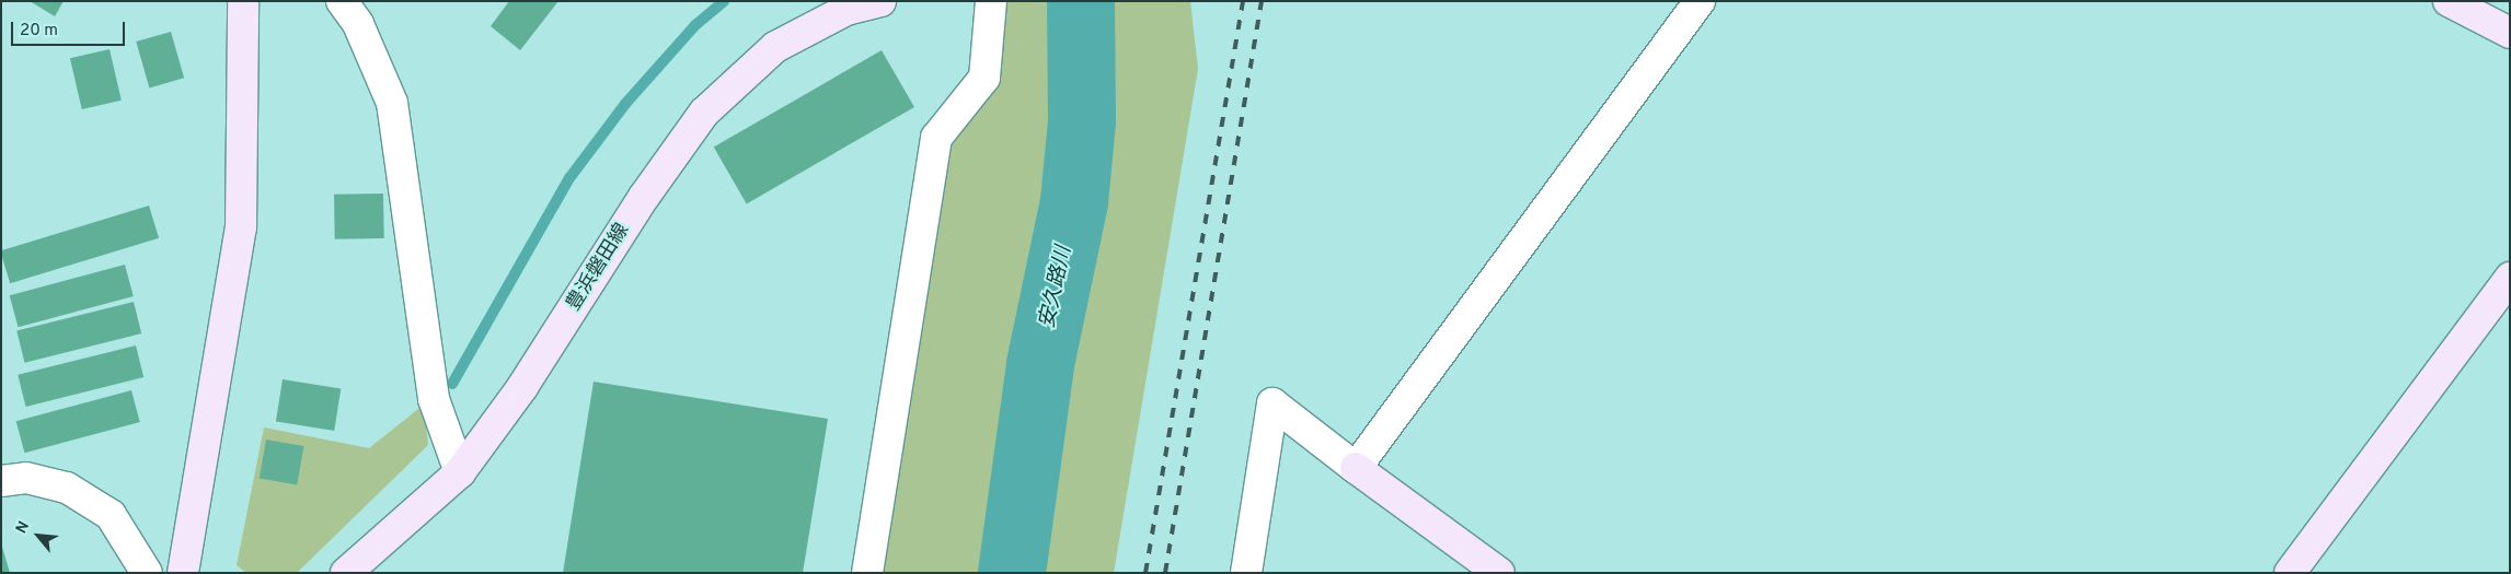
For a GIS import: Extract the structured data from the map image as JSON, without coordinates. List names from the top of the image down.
{
  "streets": {
    "street": ["豊浜磐田線"]
  },
  "water": ["安久路川"],
  "scale_bar": "20 m",
  "north": "top left"
}
